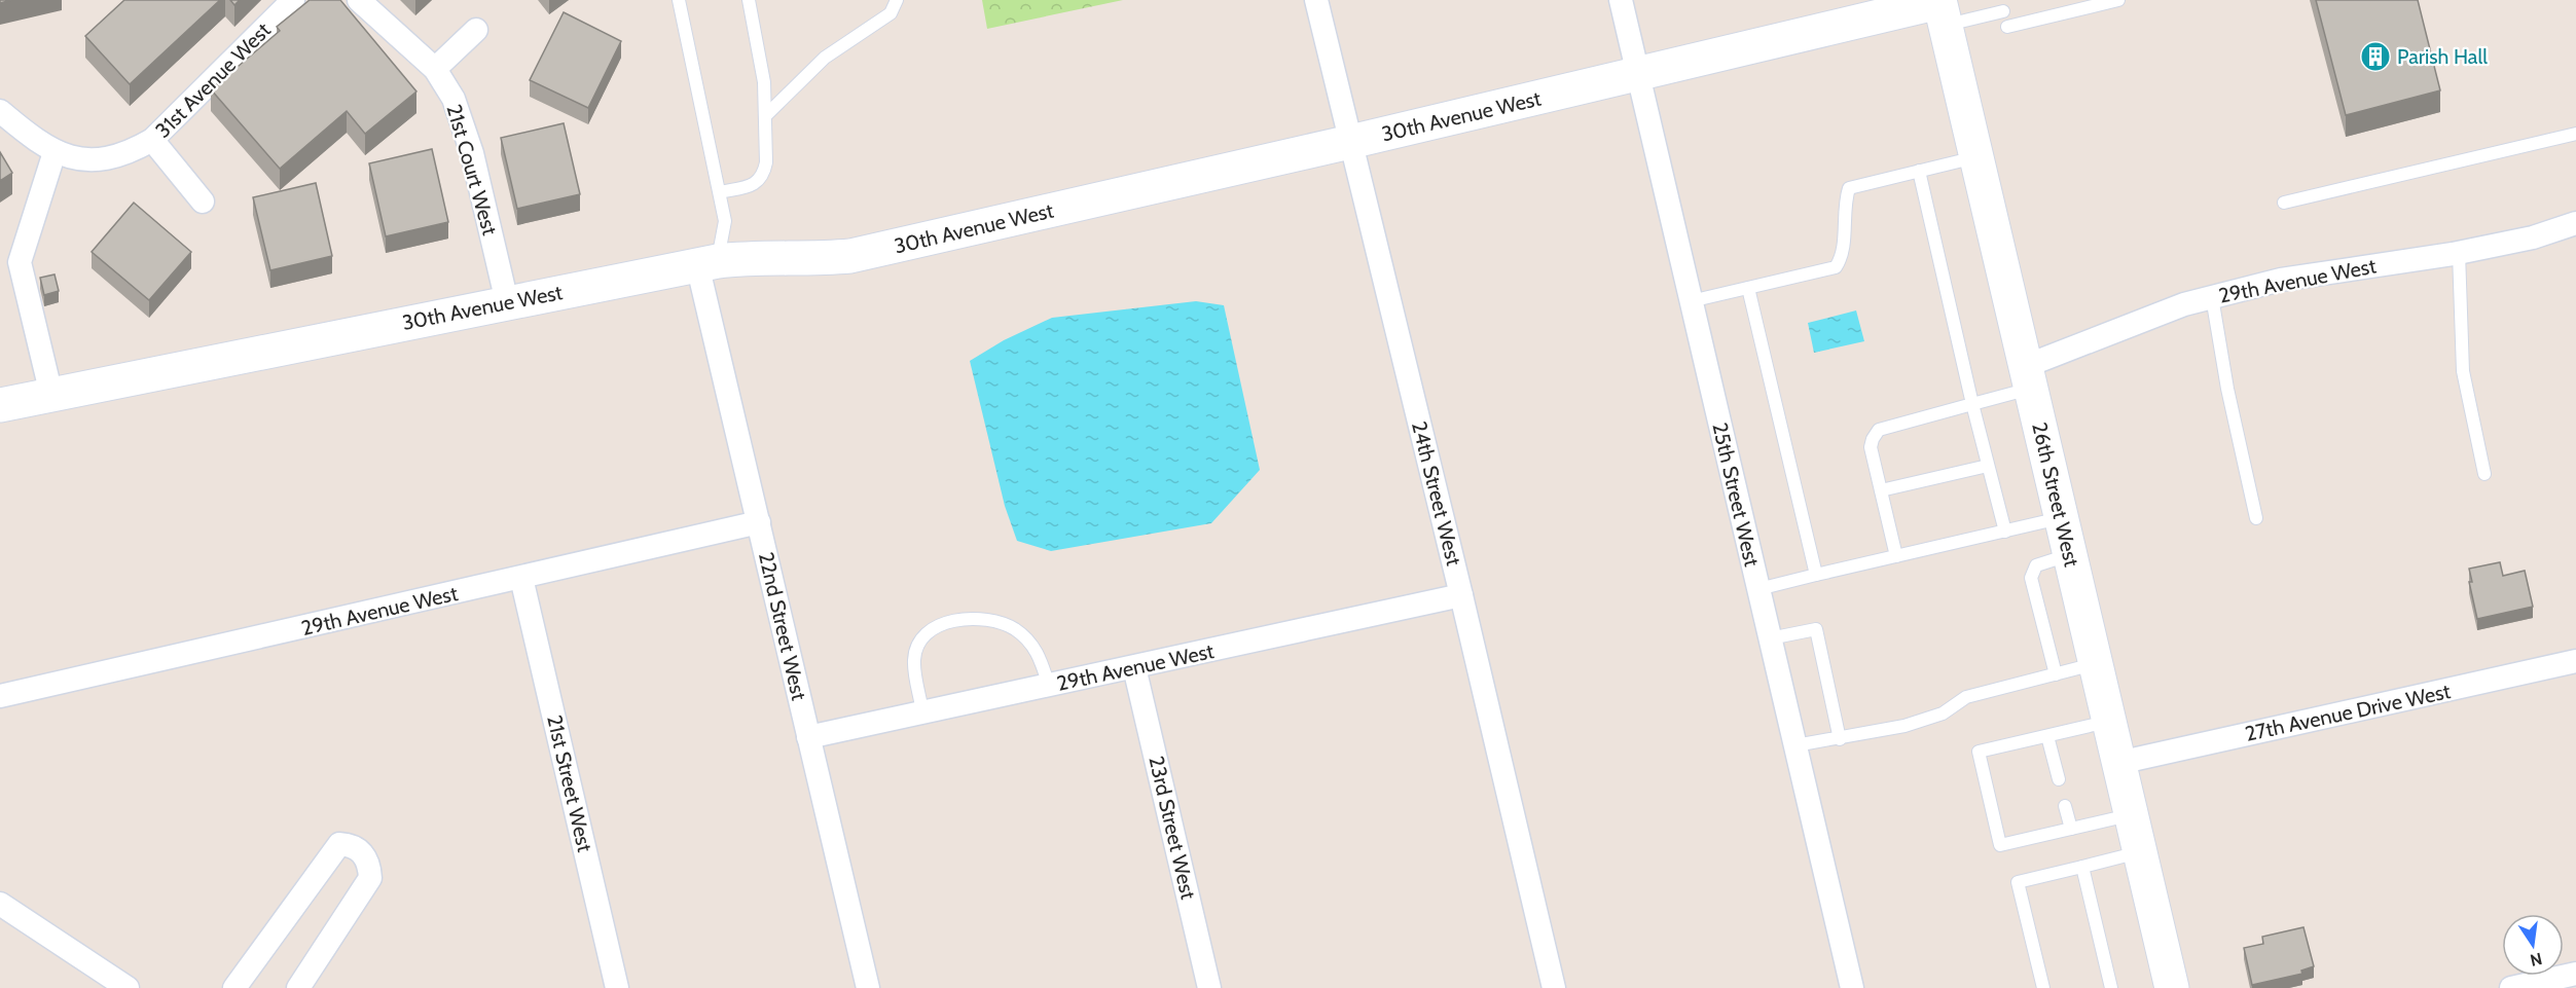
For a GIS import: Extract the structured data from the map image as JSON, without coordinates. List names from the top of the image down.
{
  "streets": {
    "street": [
      "31st Avenue West",
      "30th Avenue West",
      "21st Court West",
      "29th Avenue West",
      "24th Street West",
      "25th Street West",
      "26th Street West",
      "22nd Street West",
      "27th Avenue Drive West",
      "21st Street West",
      "23rd Street West"
    ]
  },
  "crossings": [
    ["30th Avenue West", "21st Court West"],
    ["30th Avenue West", "24th Street West"],
    ["30th Avenue West", "25th Street West"],
    ["30th Avenue West", "26th Street West"],
    ["30th Avenue West", "22nd Street West"],
    ["29th Avenue West", "24th Street West"],
    ["29th Avenue West", "26th Street West"],
    ["29th Avenue West", "22nd Street West"],
    ["29th Avenue West", "21st Street West"],
    ["29th Avenue West", "23rd Street West"],
    ["26th Street West", "27th Avenue Drive West"]
  ],
  "places": {
    "building": ["Parish Hall"]
  },
  "north": "bottom"
}
